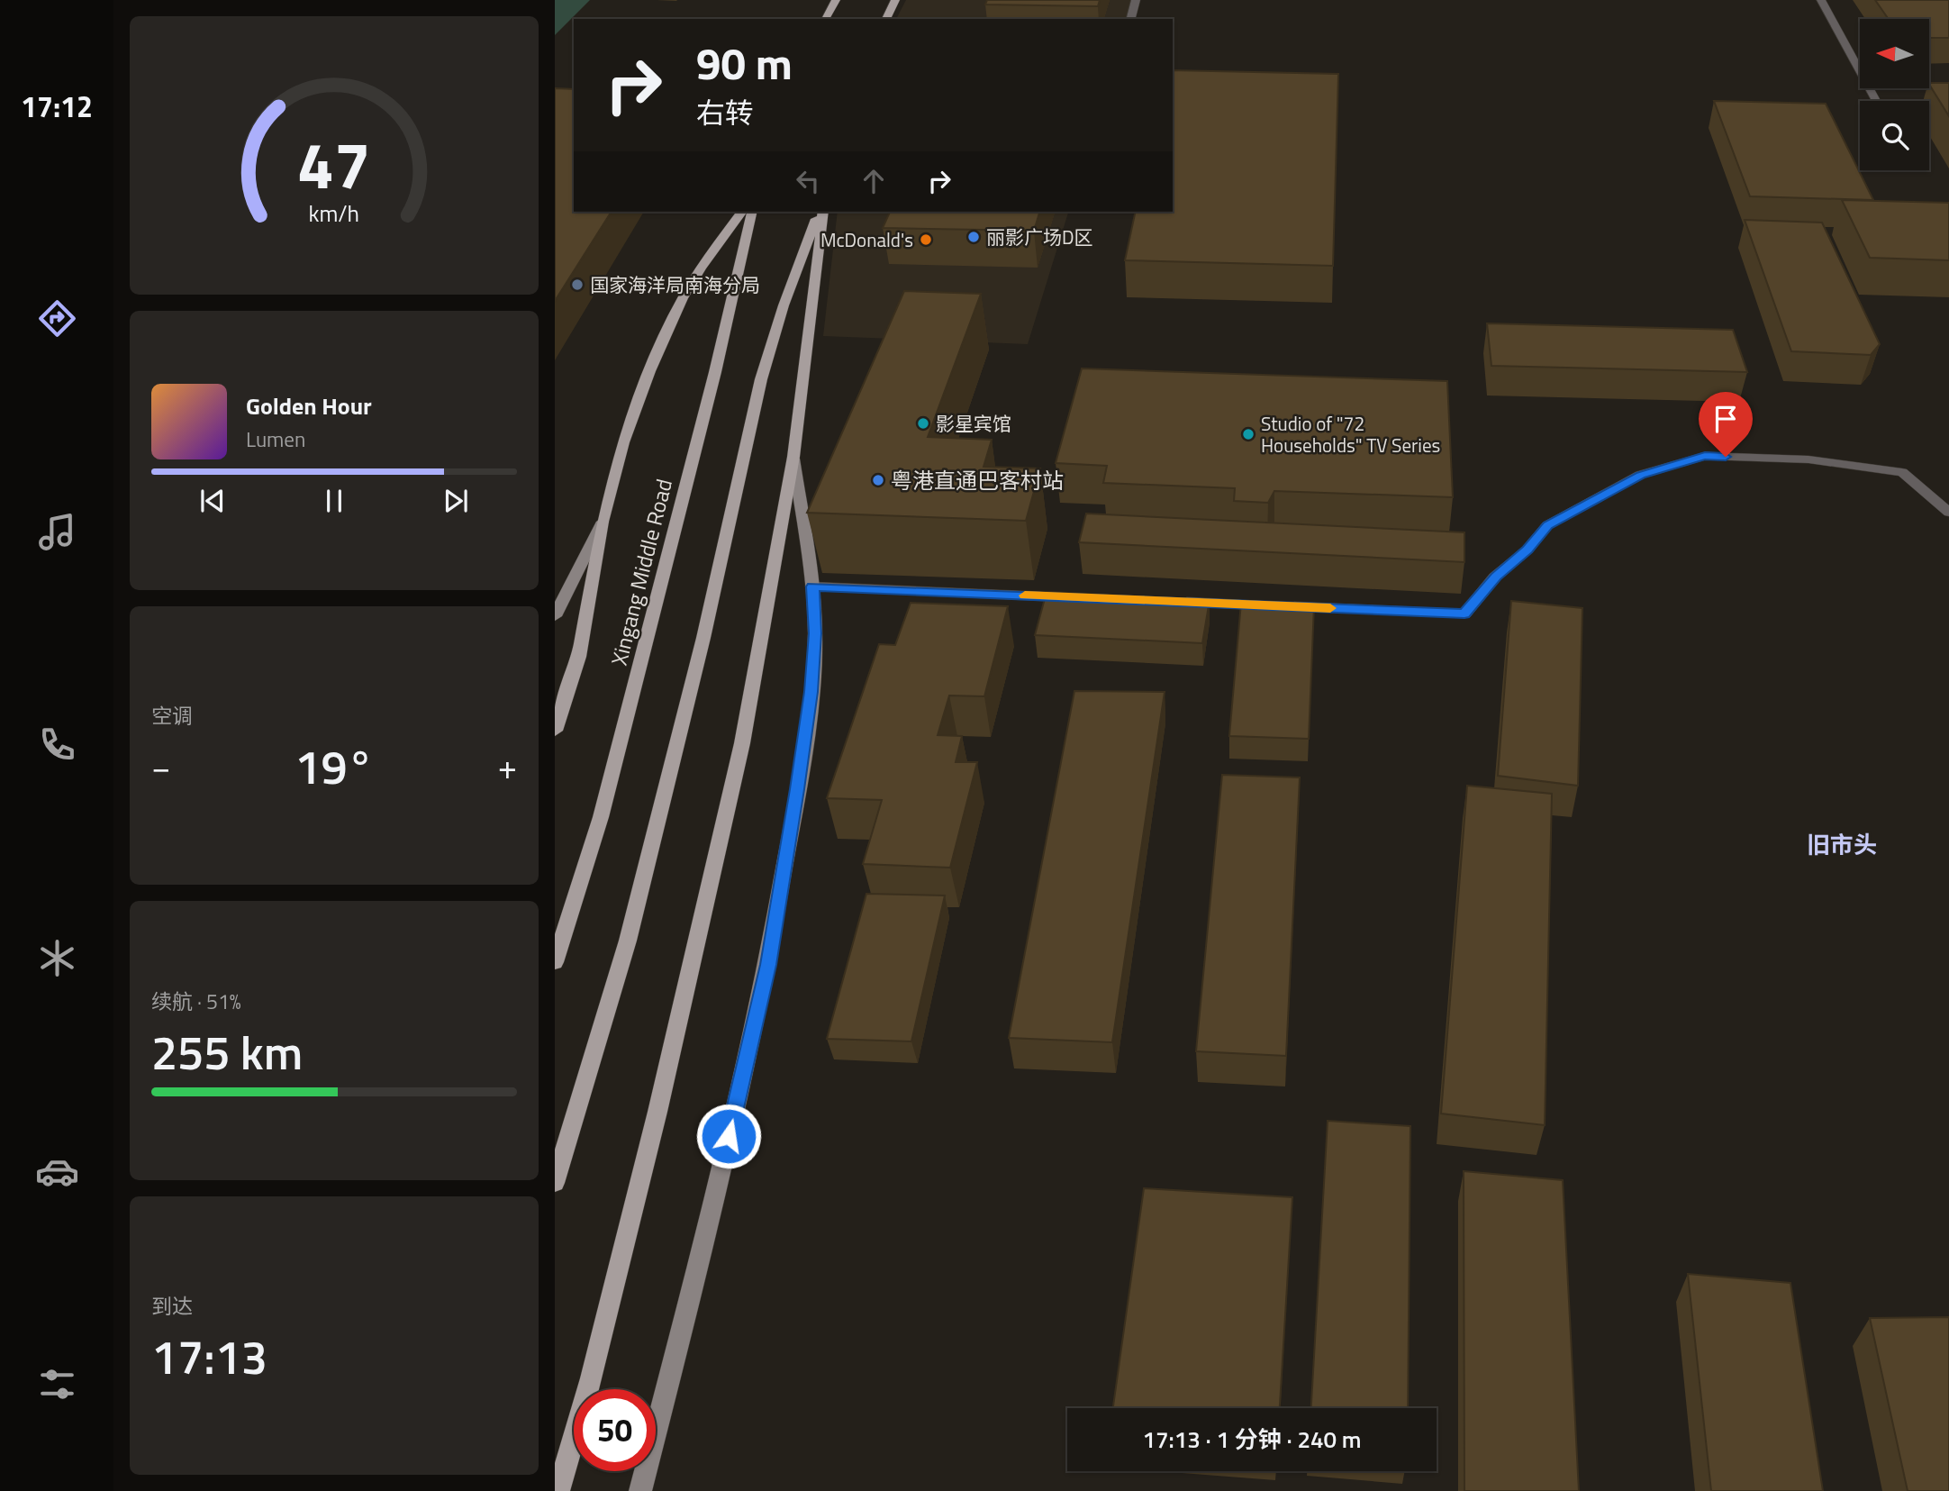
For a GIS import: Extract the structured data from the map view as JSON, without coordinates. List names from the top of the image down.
{
  "streets": {
    "main road": ["Xingang Middle Road"]
  },
  "districts": ["旧市头"],
  "places": [
    "丽影广场D区",
    "McDonald's",
    "国家海洋局南海分局",
    "影星宾馆",
    "Studio of \"72 Households\" TV Series",
    "粤港直通巴客村站"
  ],
  "north": "left",
  "page": {
    "tabs": "17:12",
    "turn": ["90 m", "右转"],
    "song": ["Golden Hour", "Lumen"],
    "tile": [
      "空调",
      ["续航 · 51%", "255 km"],
      ["到达", "17:13"]
    ],
    "heat": ["−", "19°", "+"],
    "limit": "50",
    "trip": "17:13 · 1 分钟 · 240 m",
    "gauge": ["47", "km/h"]
  }
}
